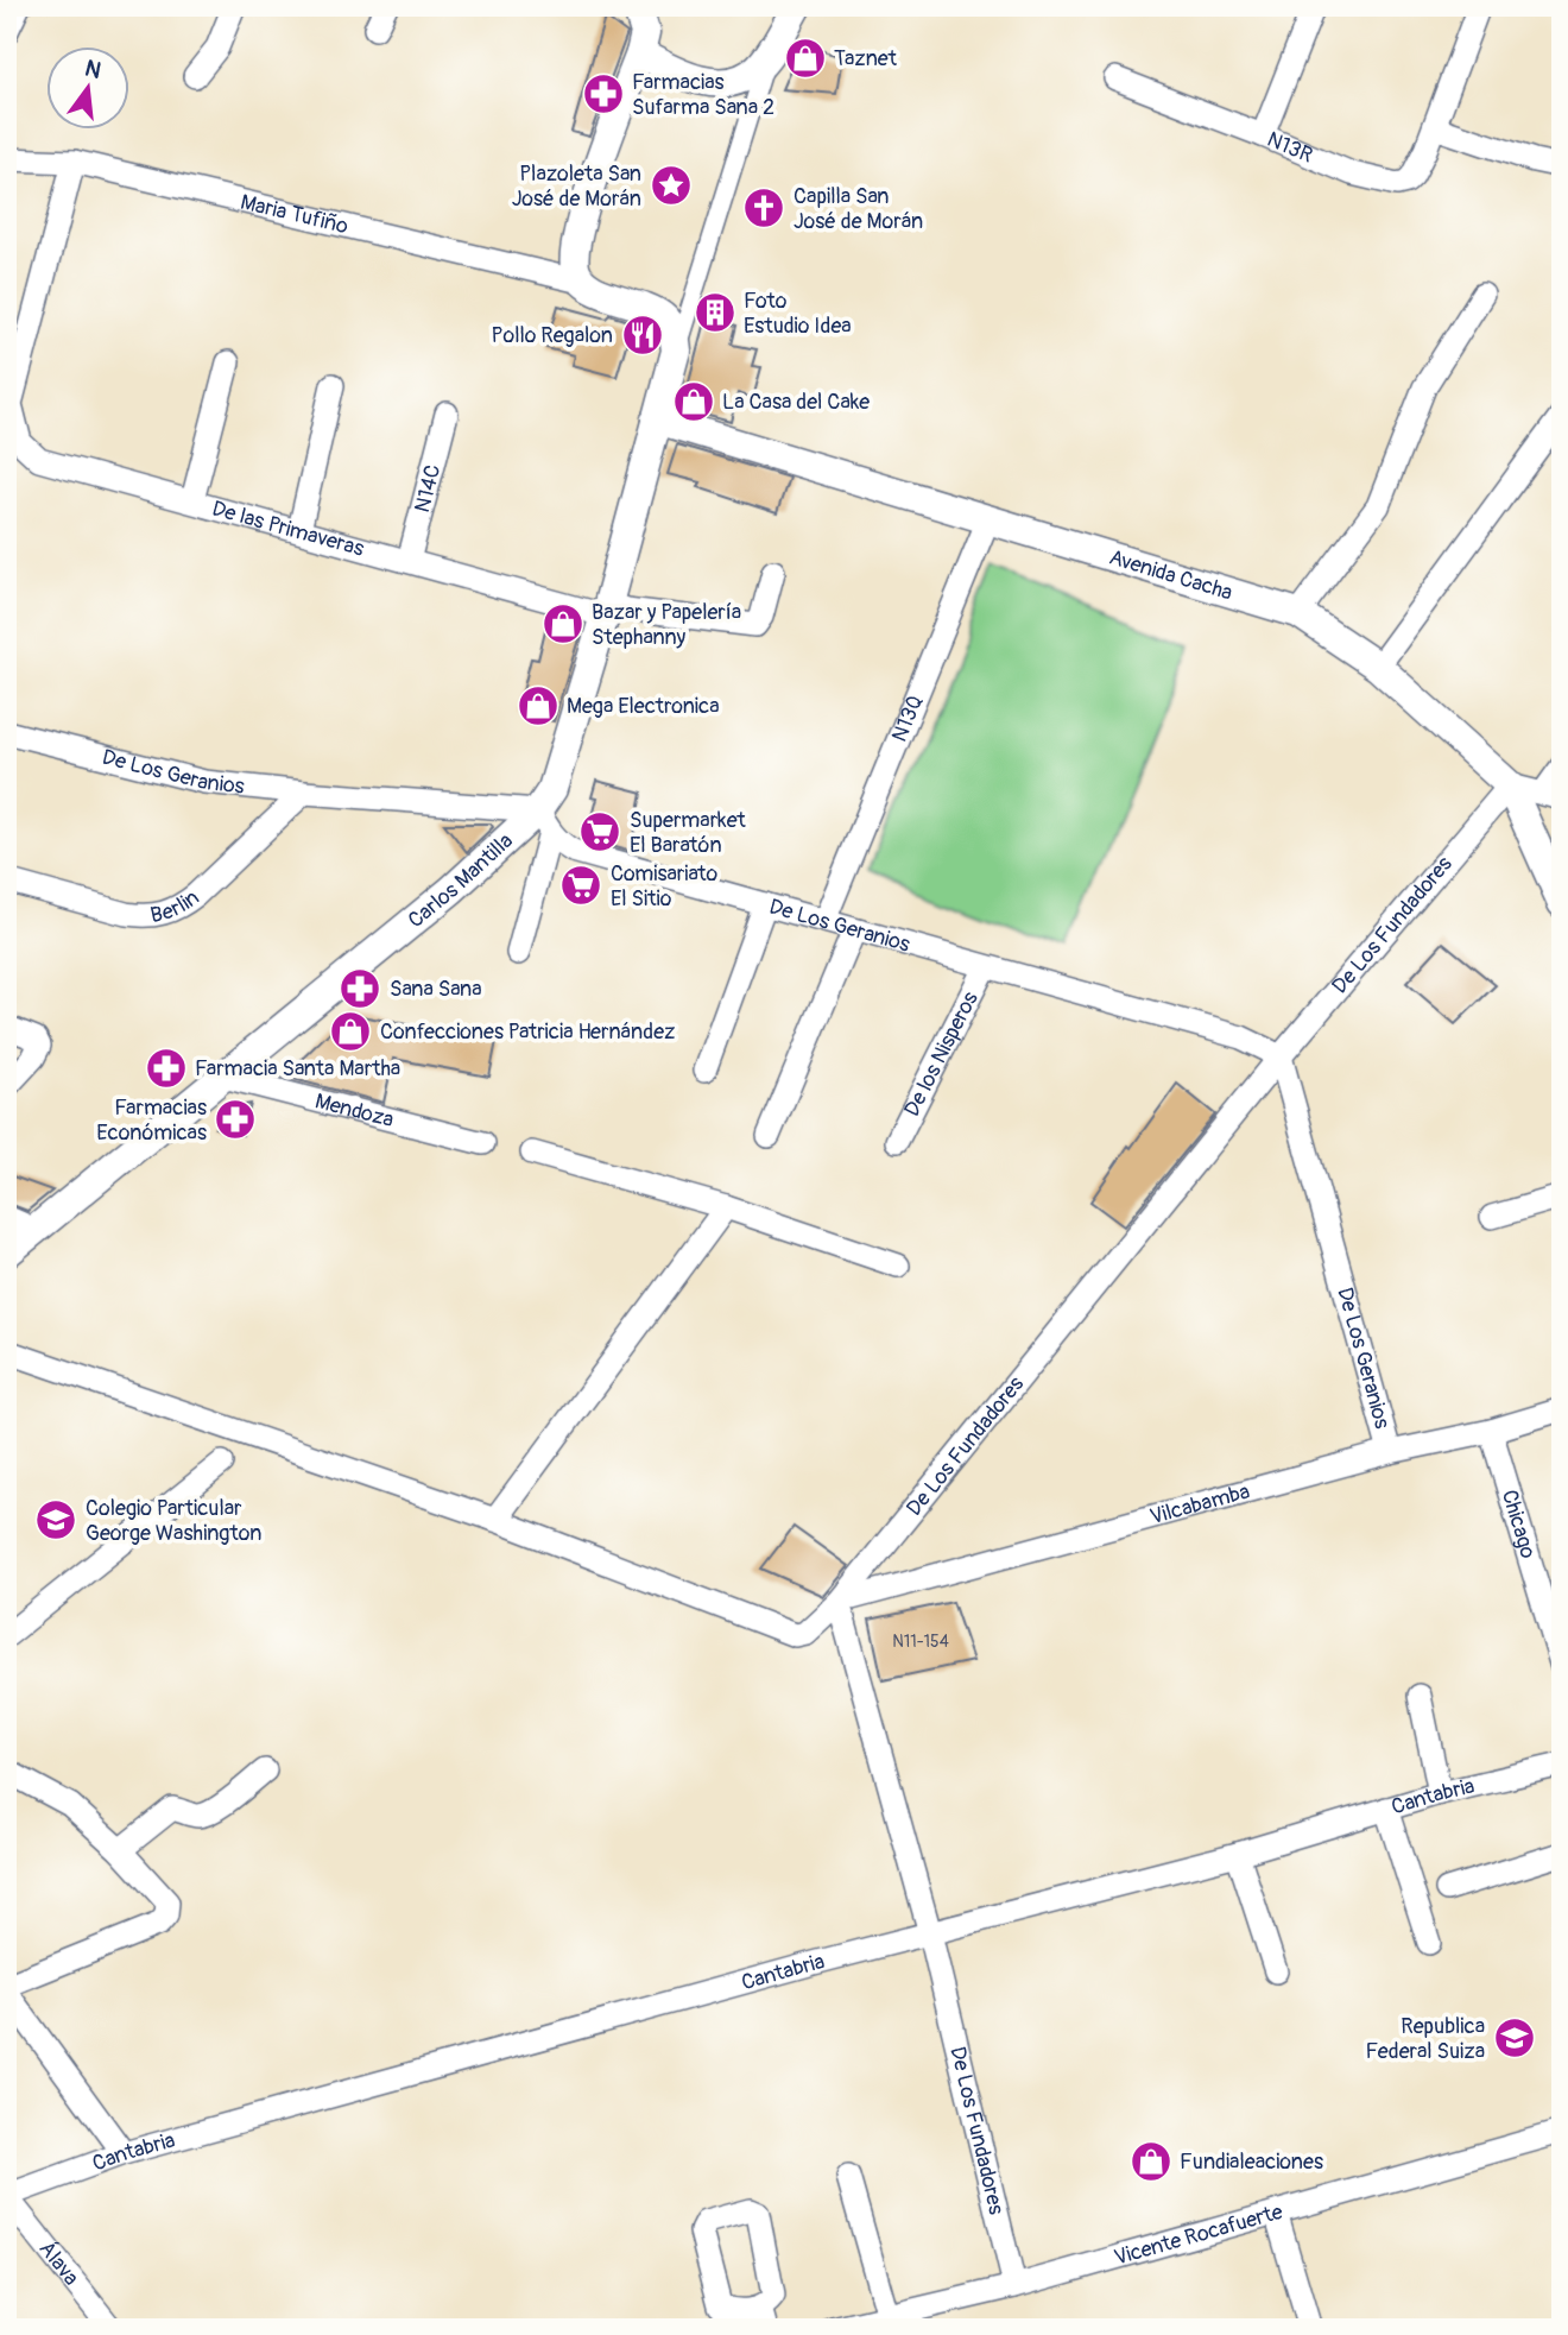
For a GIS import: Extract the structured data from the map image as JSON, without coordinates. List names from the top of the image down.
{
  "streets": {
    "street": [
      "N13R",
      "Maria Tufiño",
      "N14C",
      "De las Primaveras",
      "Avenida Cacha",
      "N13Q",
      "De Los Geranios",
      "Carlos Mantilla",
      "Berlin",
      "De Los Fundadores",
      "De los Nisperos",
      "Mendoza",
      "Vilcabamba",
      "Chicago",
      "Cantabria",
      "Vicente Rocafuerte",
      "Álava"
    ]
  },
  "crossings": [
    ["N14C", "De las Primaveras"],
    ["De las Primaveras", "Carlos Mantilla"],
    ["Avenida Cacha", "N13Q"],
    ["Avenida Cacha", "Carlos Mantilla"],
    ["Avenida Cacha", "De Los Fundadores"],
    ["N13Q", "De Los Geranios"],
    ["De Los Geranios", "Carlos Mantilla"],
    ["De Los Geranios", "Berlin"],
    ["De Los Geranios", "De Los Fundadores"],
    ["De Los Geranios", "De los Nisperos"],
    ["De Los Geranios", "Vilcabamba"],
    ["Carlos Mantilla", "Mendoza"],
    ["De Los Fundadores", "Vilcabamba"],
    ["De Los Fundadores", "Cantabria"],
    ["De Los Fundadores", "Vicente Rocafuerte"],
    ["Vilcabamba", "Chicago"],
    ["Cantabria", "Álava"]
  ],
  "places": {
    "shop": [
      "Taznet",
      "La Casa del Cake",
      "Bazar y Papelería Stephanny",
      "Mega Electronica",
      "Confecciones Patricia Hernández",
      "Fundialeaciones"
    ],
    "pharmacy": [
      "Farmacias Sufarma Sana 2",
      "Sana Sana",
      "Farmacia Santa Martha",
      "Farmacias Económicas"
    ],
    "place": ["Plazoleta San José de Morán"],
    "church": ["Capilla San José de Morán"],
    "building": ["Foto Estudio Idea"],
    "restaurant": ["Pollo Regalon"],
    "supermarket": ["Supermarket El Baratón", "Comisariato El Sitio"],
    "school or university": ["Colegio Particular George Washington", "Republica Federal Suiza"]
  },
  "house_numbers": ["N11-154"],
  "north": "top"
}
